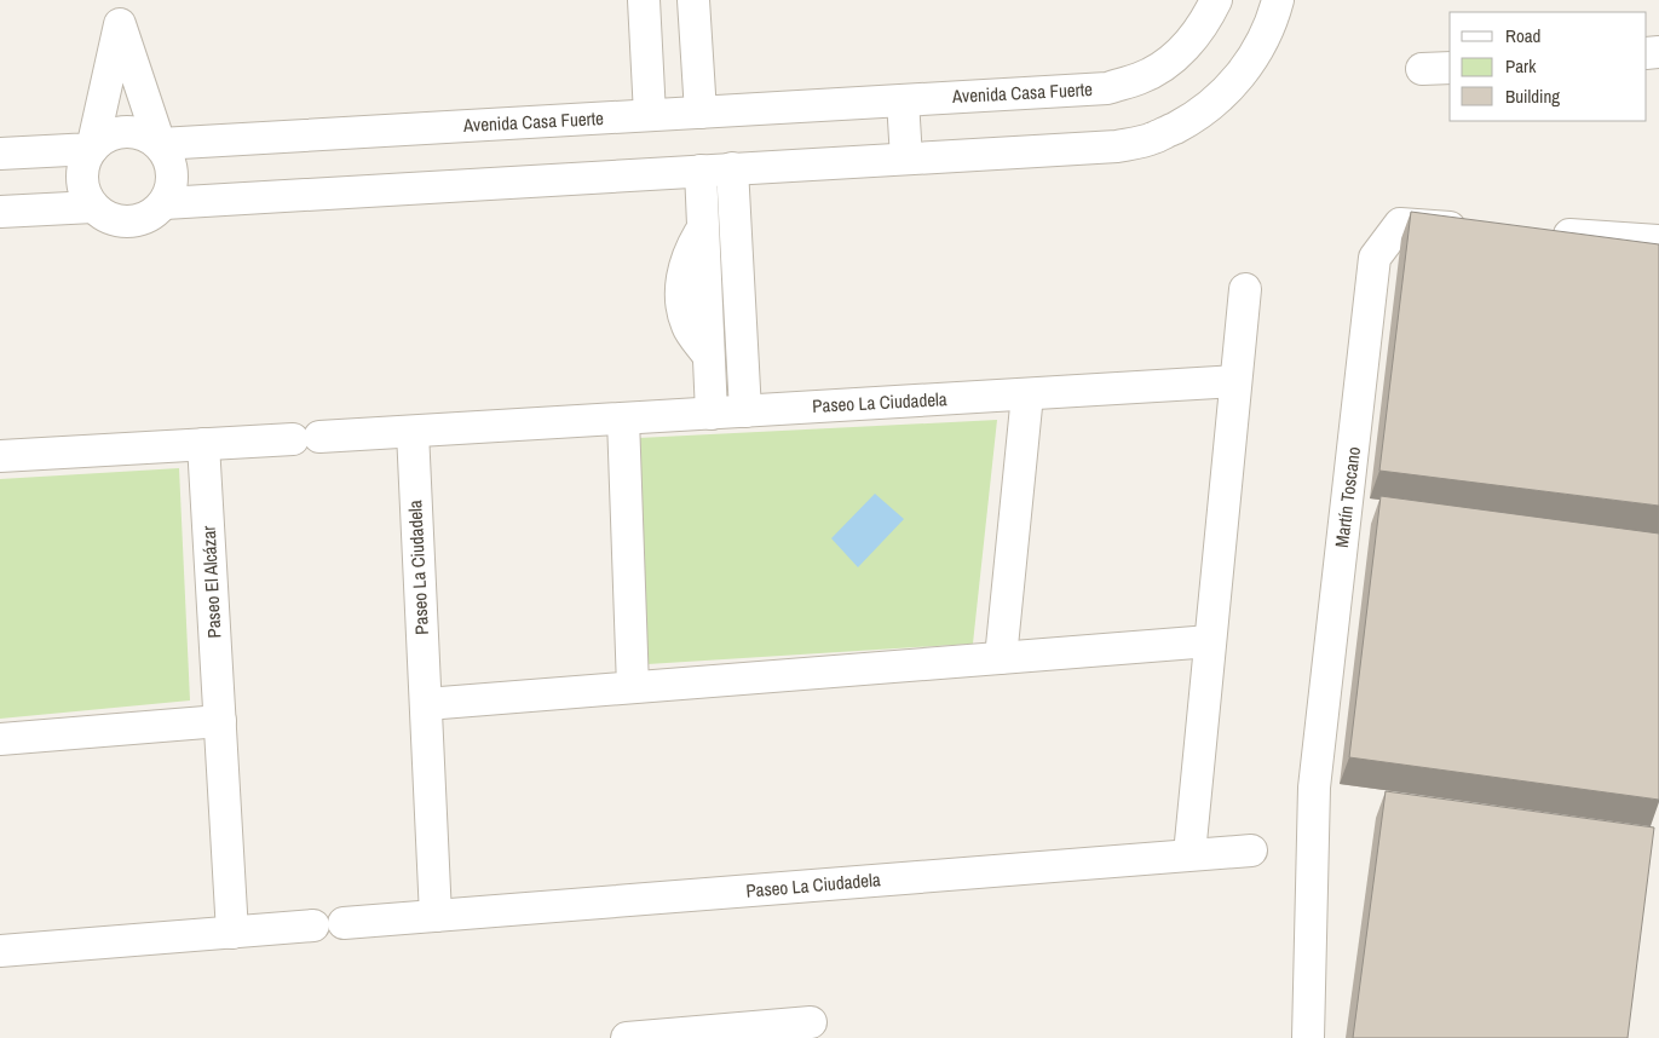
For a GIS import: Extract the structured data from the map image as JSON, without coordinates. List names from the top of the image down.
{
  "streets": {
    "street": [
      "Avenida Casa Fuerte",
      "Paseo La Ciudadela",
      "Martín Toscano",
      "Paseo El Alcázar"
    ]
  },
  "crossings": [
    ["Paseo La Ciudadela", "Paseo El Alcázar"]
  ],
  "legend": ["Road", "Park", "Building"]
}
